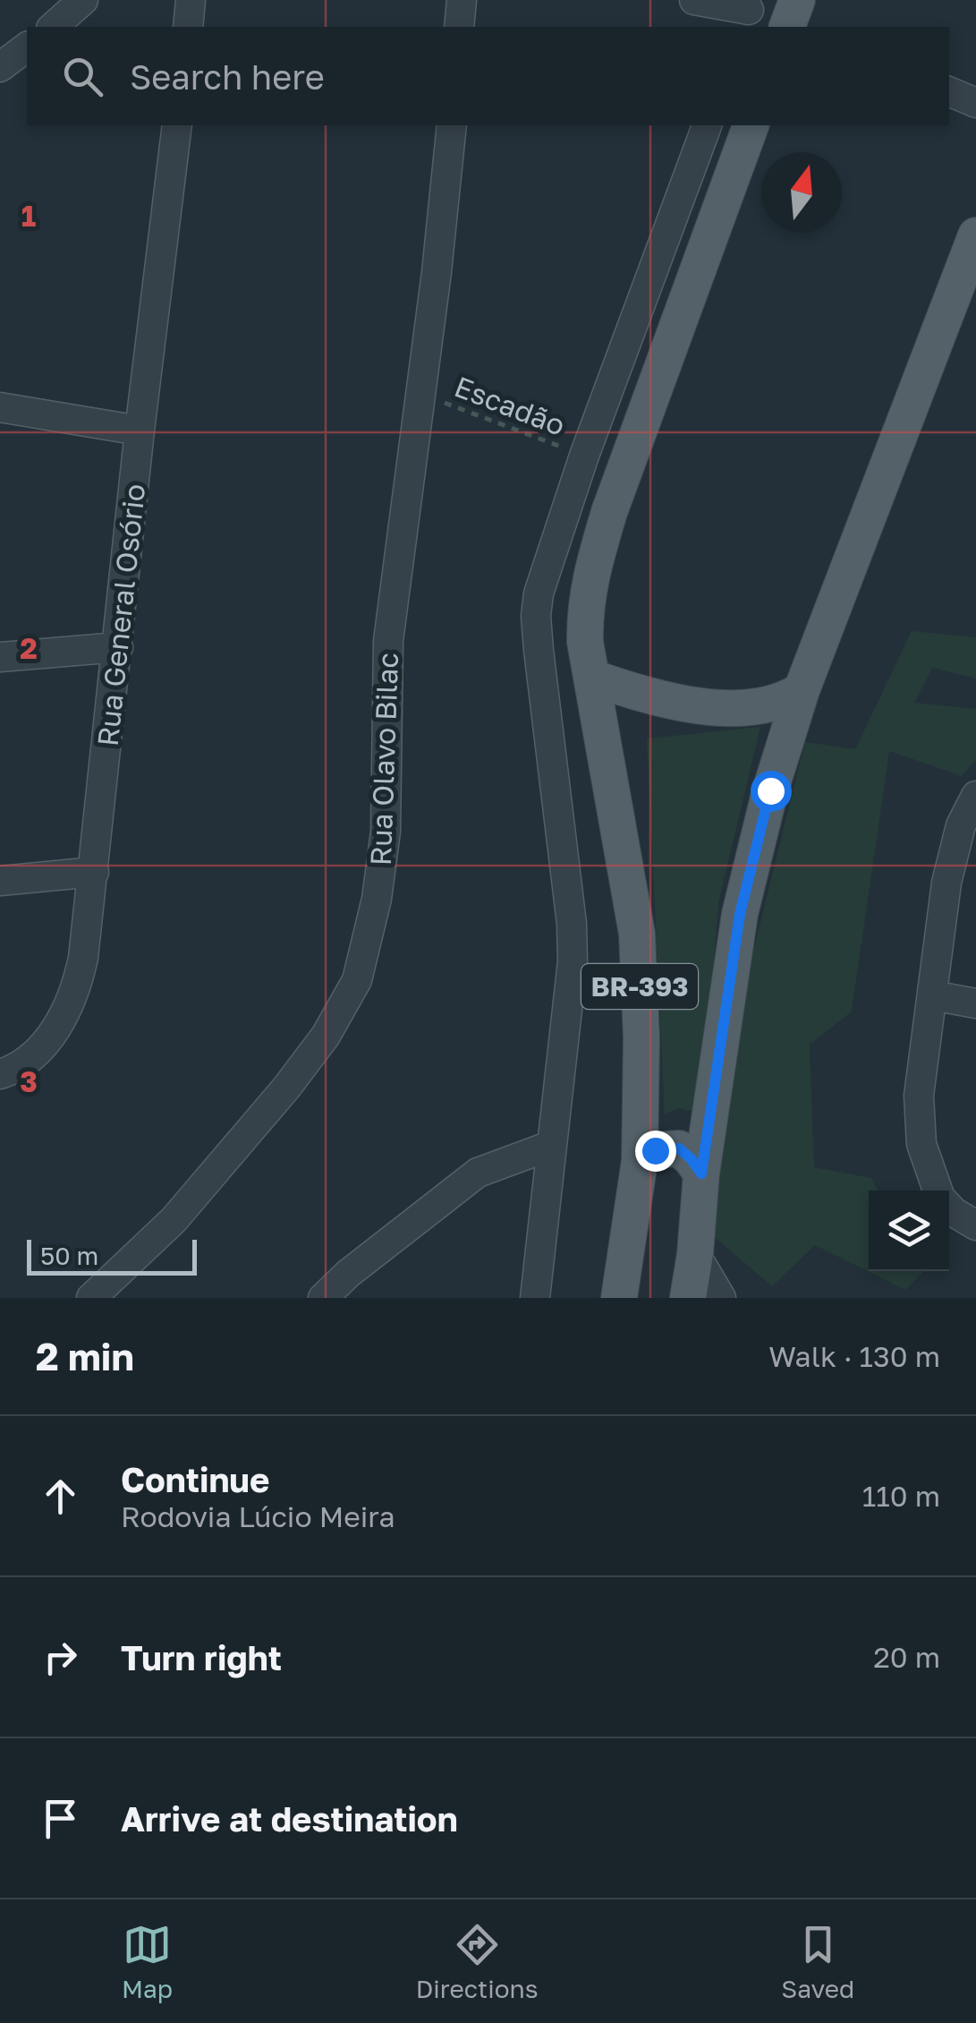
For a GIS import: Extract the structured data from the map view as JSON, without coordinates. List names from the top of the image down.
{
  "streets": {
    "main road": ["BR-393"],
    "street": ["Rua General Osório", "Rua Olavo Bilac"],
    "path": ["Escadão"]
  },
  "crossings": [
    ["Escadão", "Rua Olavo Bilac"]
  ],
  "scale_bar": "50 m",
  "north": "top",
  "page": {
    "search": "Search here",
    "scale": "50 m",
    "heading": ["2 min", "Walk · 130 m"],
    "list": [
      ["Continue", "Rodovia Lúcio Meira", "110 m"],
      ["Turn right", "20 m"],
      "Arrive at destination"
    ],
    "nav": ["Map", "Directions", "Saved"]
  },
  "grid": {
    "rows": ["1", "2", "3"]
  }
}
